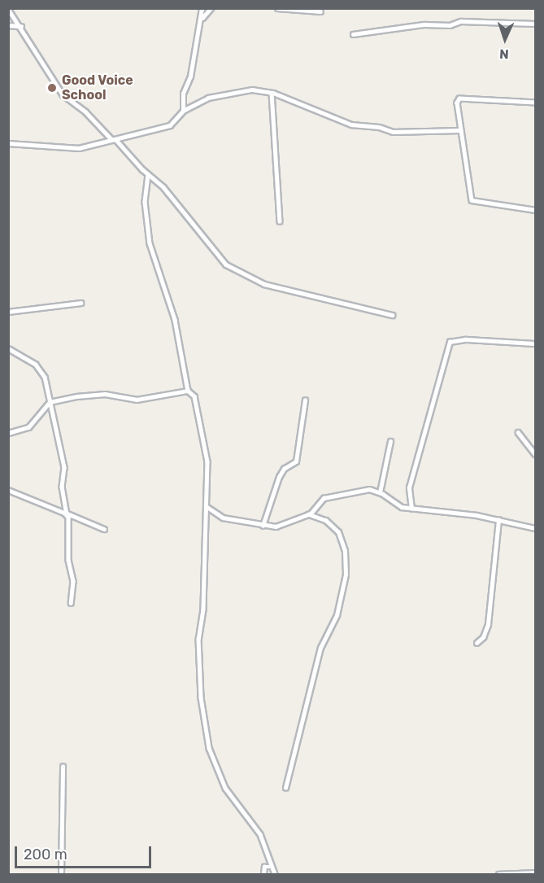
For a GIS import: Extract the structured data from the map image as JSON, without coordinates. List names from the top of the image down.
{
  "places": ["Good Voice School"],
  "scale_bar": "200 m",
  "north": "bottom"
}
